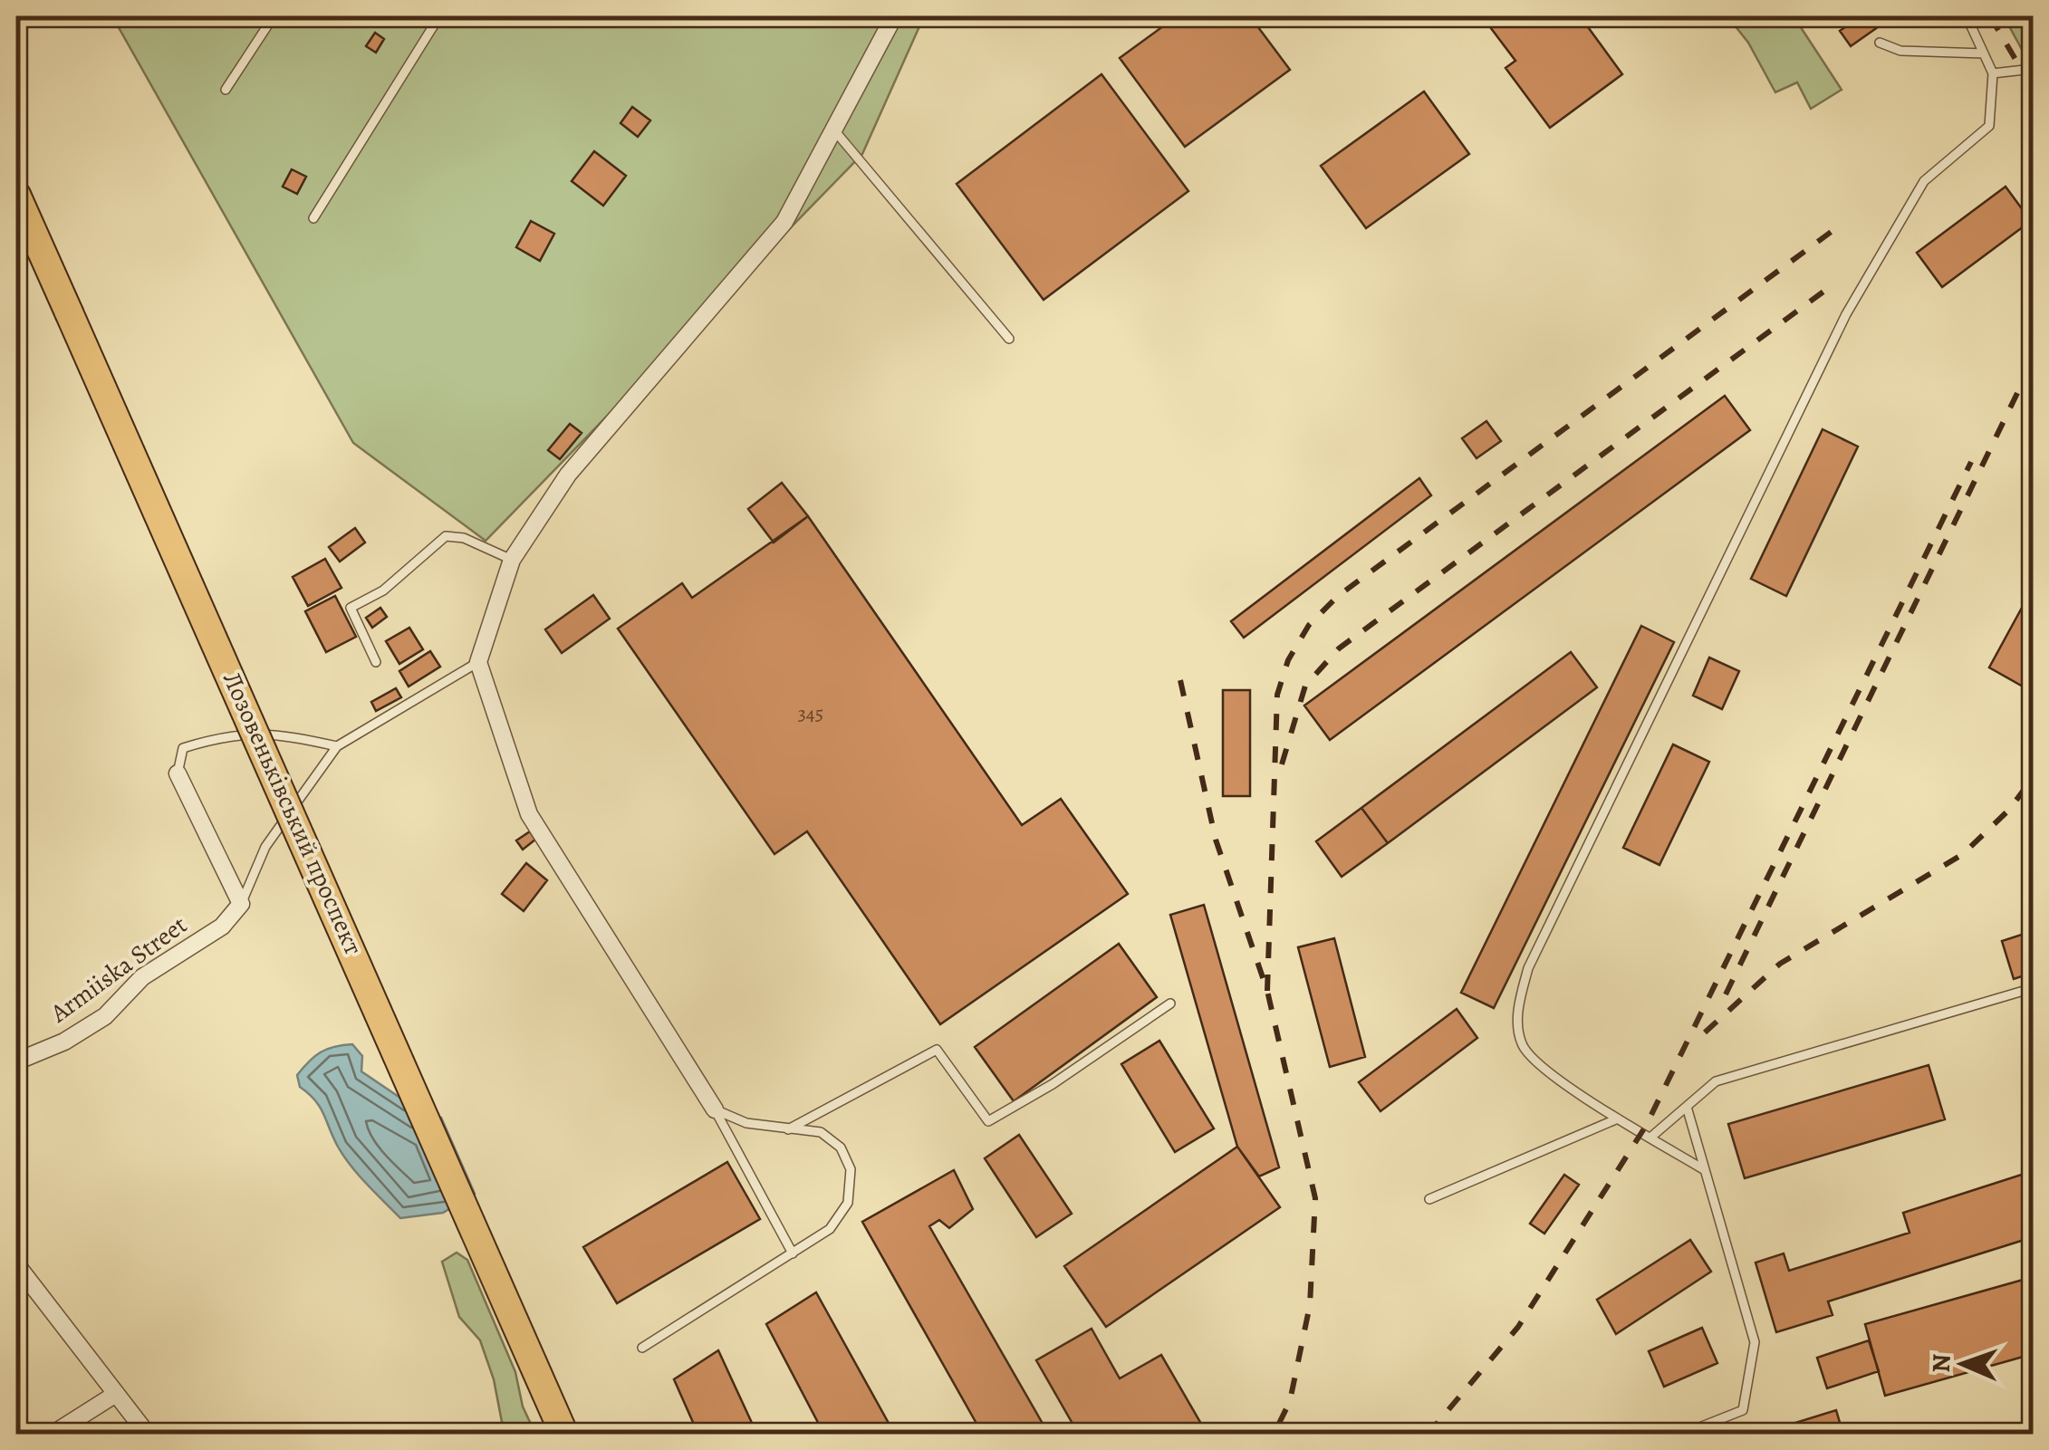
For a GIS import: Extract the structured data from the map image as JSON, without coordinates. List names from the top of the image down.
{
  "streets": {
    "highway": ["Лозовеньківський проспект"],
    "street": ["Armiiska Street"]
  },
  "house_numbers": ["345"],
  "north": "left"
}
